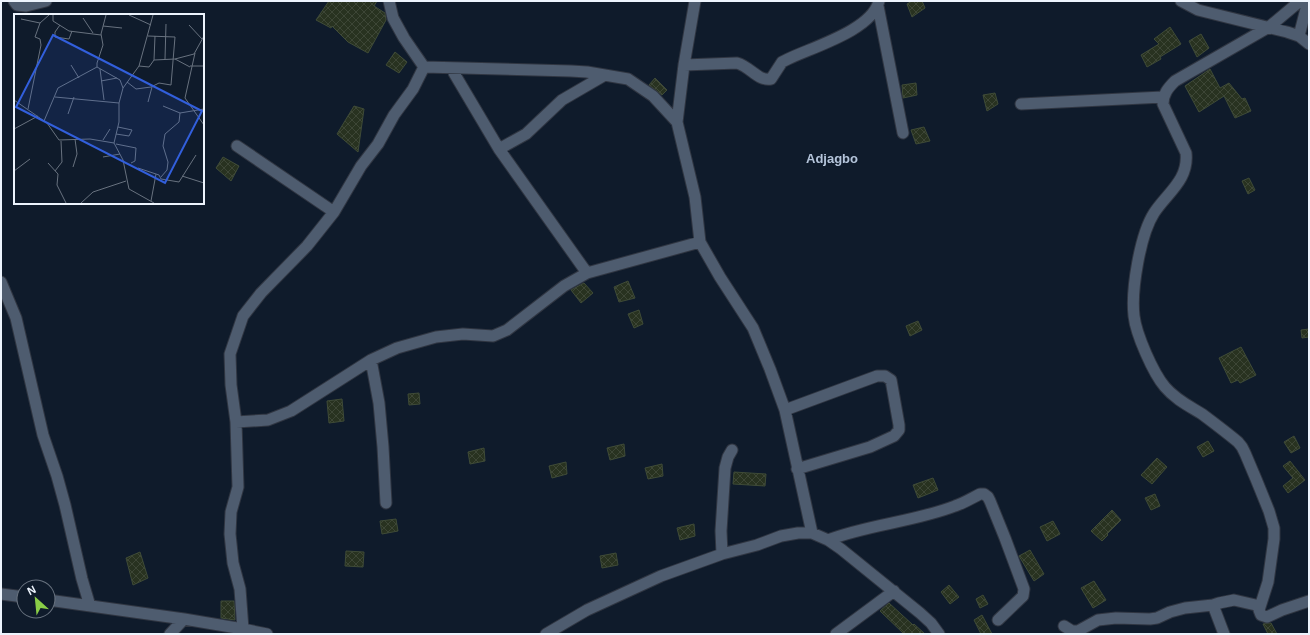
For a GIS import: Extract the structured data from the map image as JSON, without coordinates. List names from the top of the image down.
{
  "districts": ["Adjagbo"],
  "north": "top left"
}
